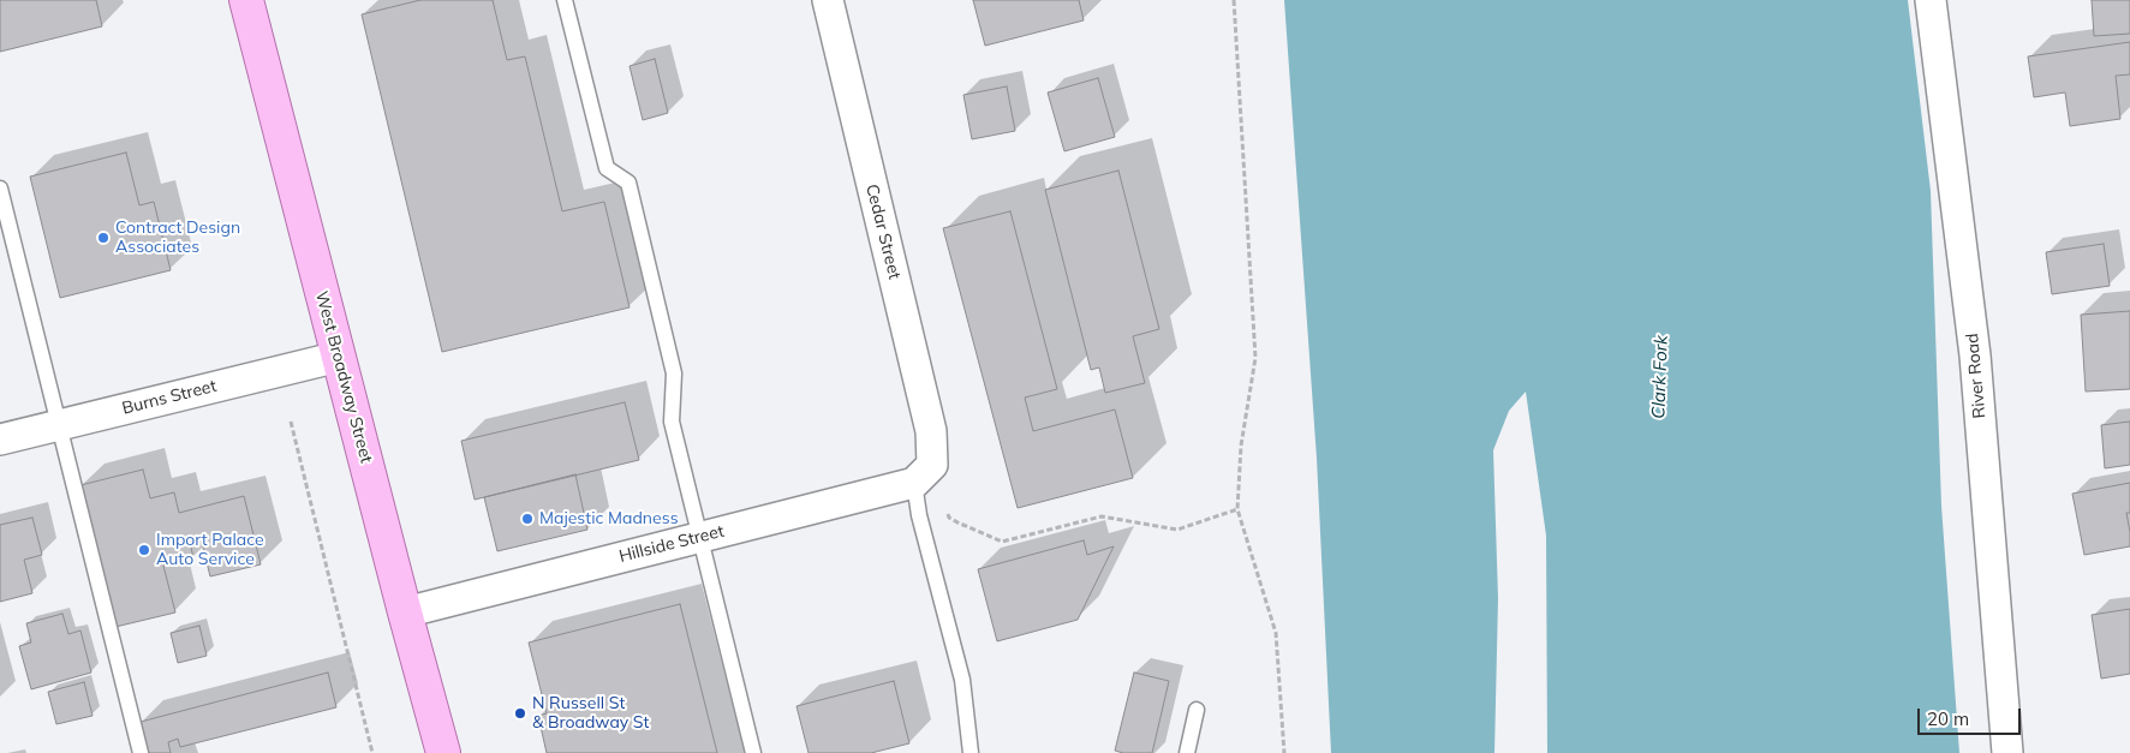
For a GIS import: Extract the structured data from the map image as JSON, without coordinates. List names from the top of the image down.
{
  "streets": {
    "main road": ["West Broadway Street"],
    "street": [
      "Cedar Street",
      "River Road",
      "Burns Street",
      "Hillside Street"
    ]
  },
  "crossings": [
    ["Cedar Street", "Hillside Street"],
    ["West Broadway Street", "Burns Street"],
    ["West Broadway Street", "Hillside Street"]
  ],
  "water": ["Clark Fork"],
  "places": [
    "Contract Design Associates",
    "Majestic Madness",
    "Import Palace Auto Service",
    "N Russell St & Broadway St"
  ],
  "scale_bar": "20 m"
}
